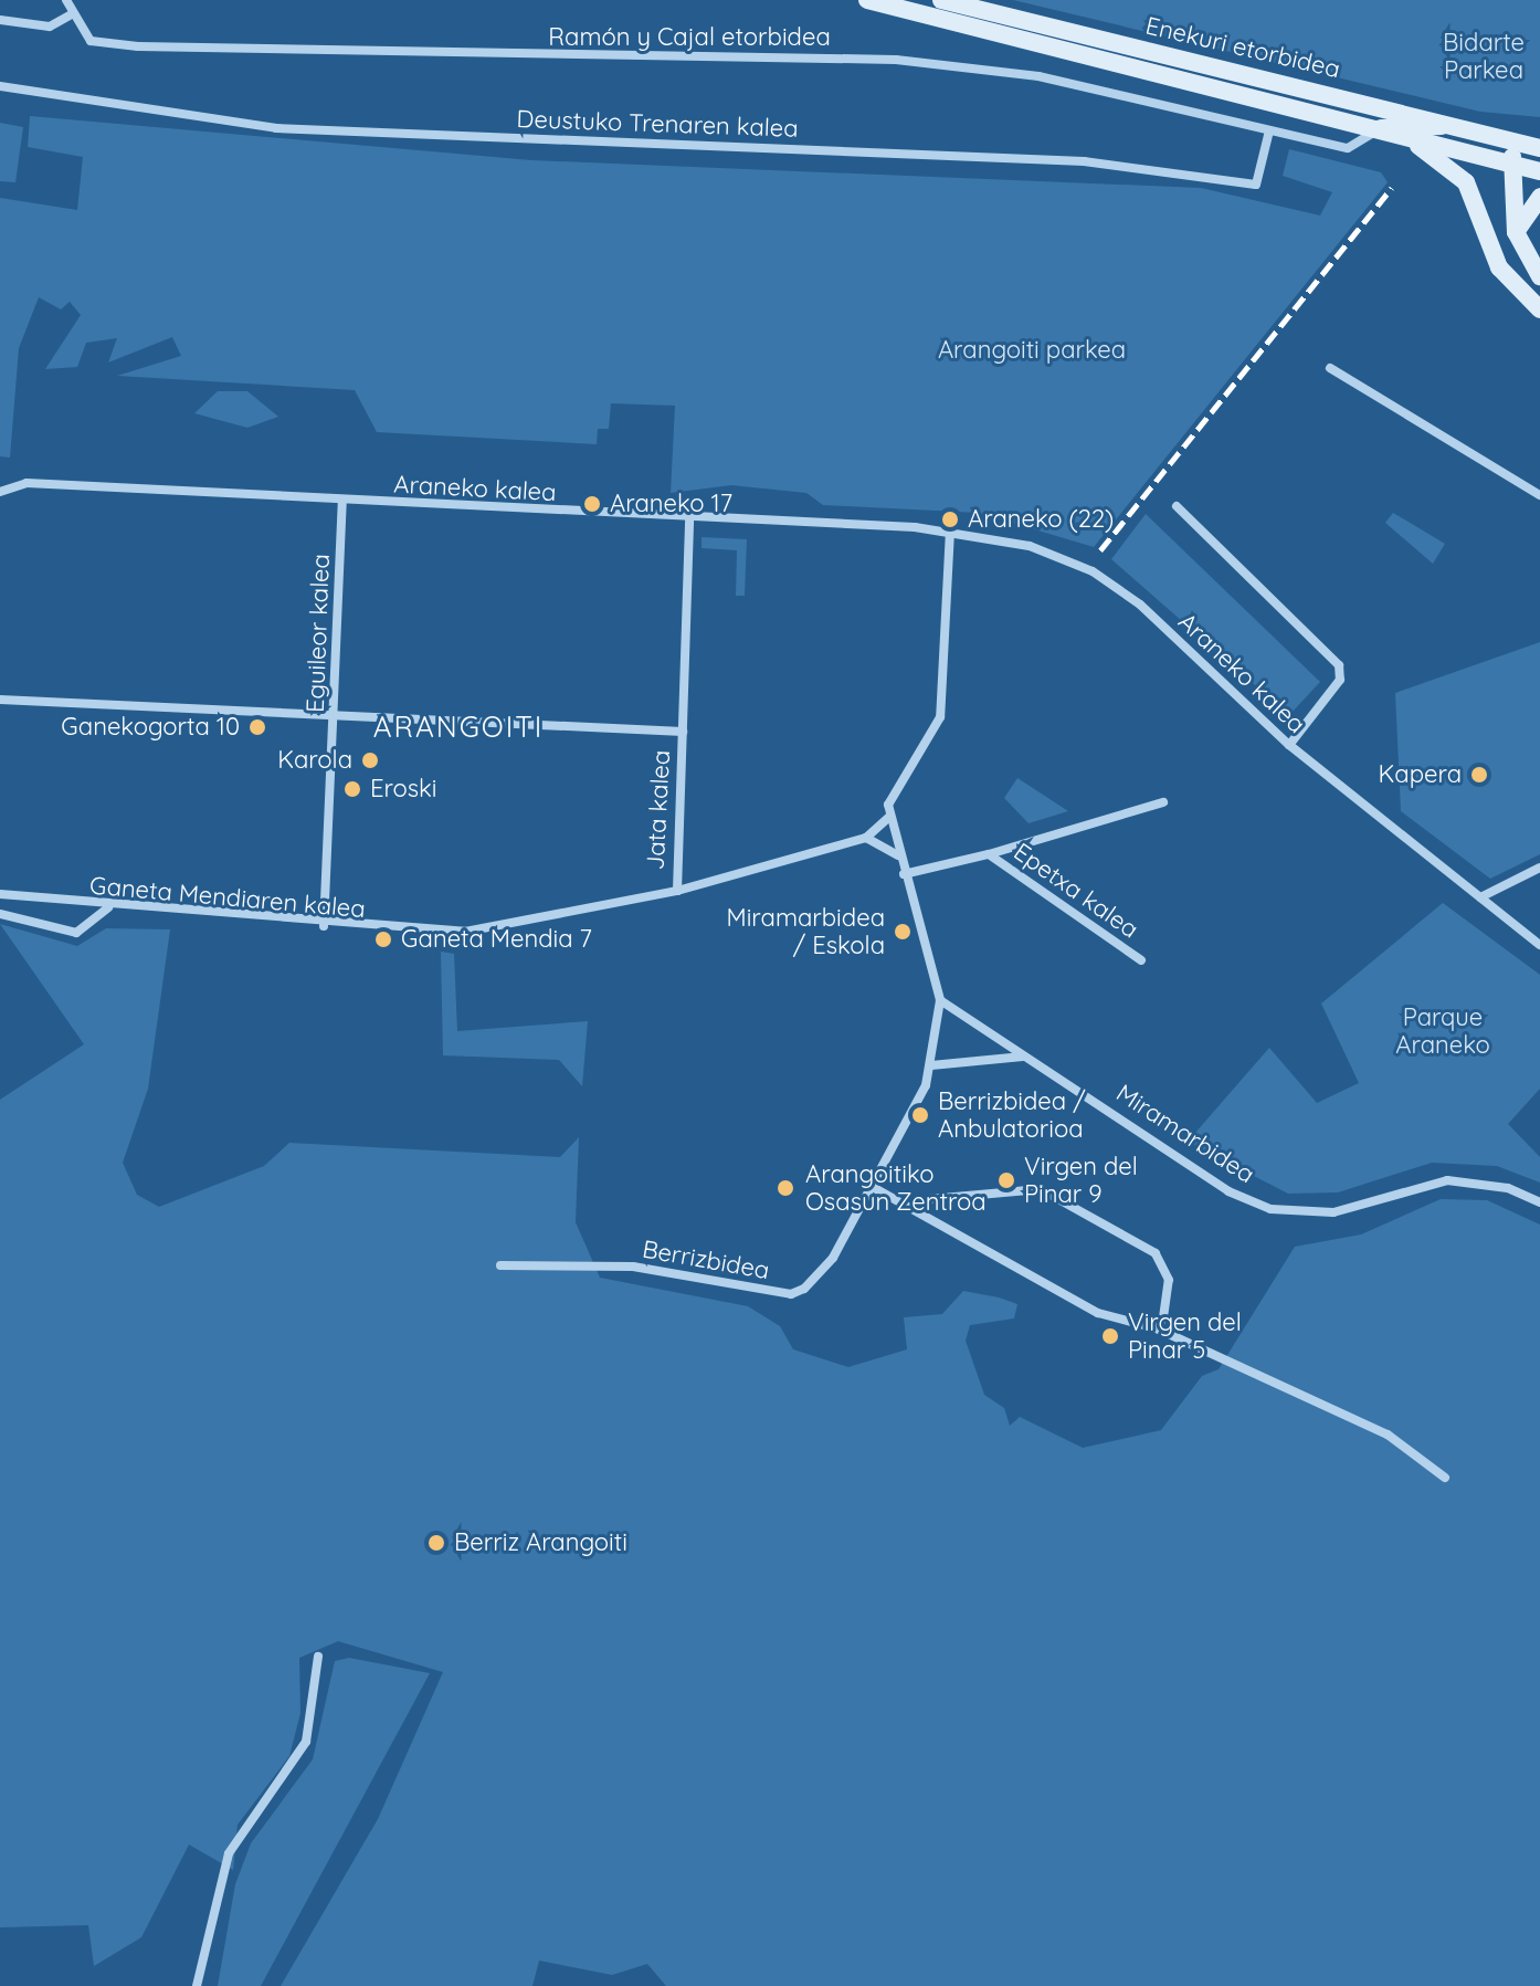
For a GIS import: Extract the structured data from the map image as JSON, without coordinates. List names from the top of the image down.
{
  "streets": {
    "main road": ["Enekuri etorbidea"],
    "street": [
      "Ramón y Cajal etorbidea",
      "Deustuko Trenaren kalea",
      "Araneko kalea",
      "Eguileor kalea",
      "Jata kalea",
      "Epetxa kalea",
      "Ganeta Mendiaren kalea",
      "Miramarbidea",
      "Berrizbidea"
    ]
  },
  "crossings": [
    ["Ramón y Cajal etorbidea", "Enekuri etorbidea"],
    ["Ramón y Cajal etorbidea", "Deustuko Trenaren kalea"],
    ["Araneko kalea", "Eguileor kalea"],
    ["Araneko kalea", "Jata kalea"],
    ["Eguileor kalea", "Ganeta Mendiaren kalea"],
    ["Jata kalea", "Ganeta Mendiaren kalea"],
    ["Miramarbidea", "Berrizbidea"]
  ],
  "districts": ["ARANGOITI"],
  "parks": ["Bidarte Parkea", "Arangoiti parkea", "Parque Araneko"],
  "places": [
    "Araneko 17",
    "Araneko (22)",
    "Ganekogorta 10",
    "Karola",
    "Kapera",
    "Eroski",
    "Miramarbidea / Eskola",
    "Ganeta Mendia 7",
    "Berrizbidea / Anbulatorioa",
    "Virgen del Pinar 9",
    "Arangoitiko Osasun Zentroa",
    "Virgen del Pinar 5",
    "Berriz Arangoiti"
  ]
}
